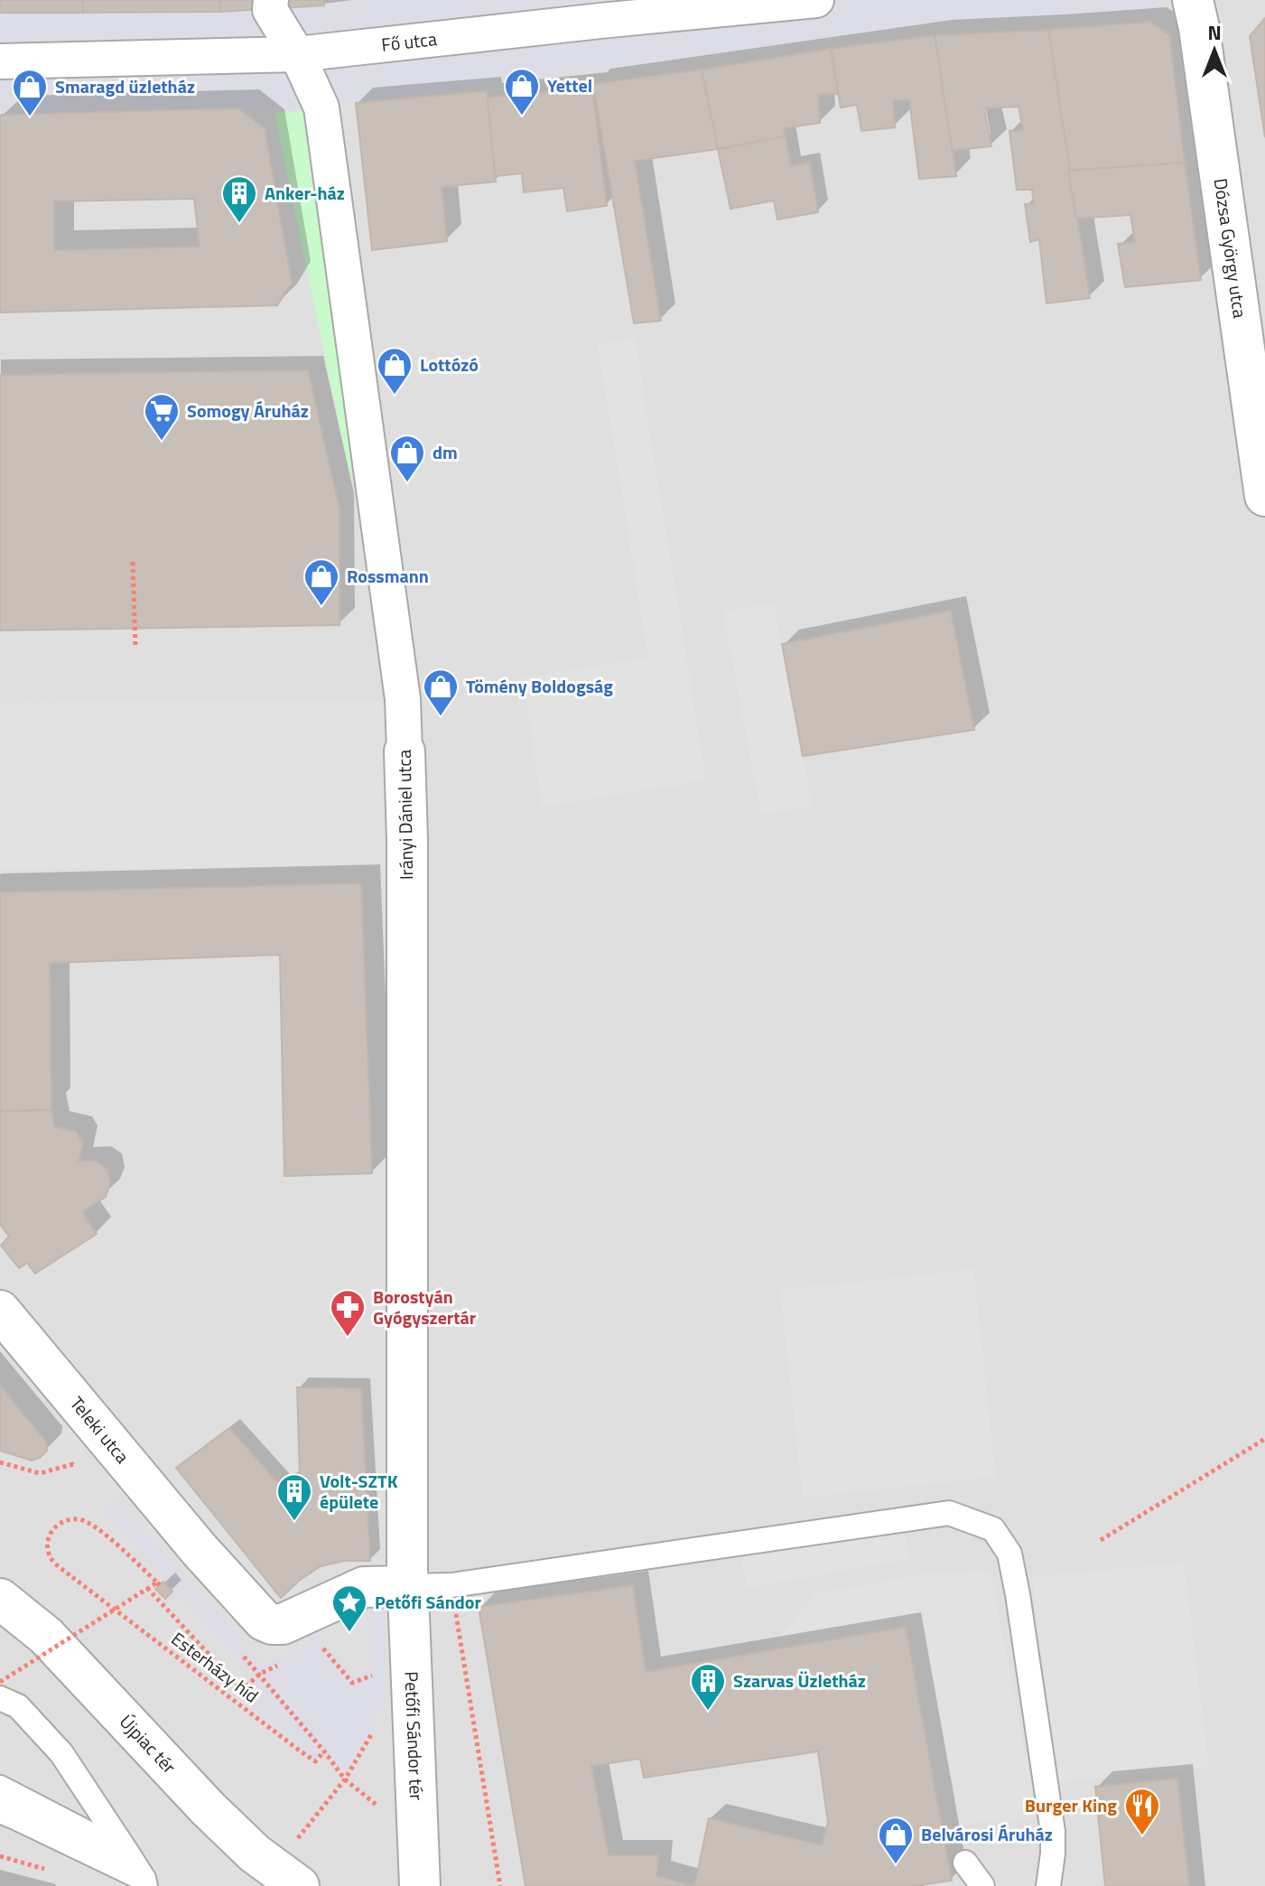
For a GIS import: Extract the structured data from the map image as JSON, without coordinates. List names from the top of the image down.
{
  "streets": {
    "street": [
      "Fő utca",
      "Dózsa György utca",
      "Irányi Dániel utca",
      "Teleki utca",
      "Petőfi Sándor tér",
      "Újpiac tér"
    ],
    "path": ["Esterházy híd"]
  },
  "crossings": [
    ["Fő utca", "Irányi Dániel utca"],
    ["Irányi Dániel utca", "Teleki utca"],
    ["Irányi Dániel utca", "Petőfi Sándor tér"],
    ["Teleki utca", "Petőfi Sándor tér"]
  ],
  "places": {
    "shop": [
      "Yettel",
      "Smaragd üzletház",
      "Lottózó",
      "dm",
      "Rossmann",
      "Tömény Boldogság",
      "Belvárosi Áruház"
    ],
    "building": ["Anker-ház", "Volt-SZTK épülete", "Szarvas Üzletház"],
    "supermarket": ["Somogy Áruház"],
    "pharmacy": ["Borostyán Gyógyszertár"],
    "place": ["Petőfi Sándor"],
    "restaurant": ["Burger King"]
  },
  "north": "top"
}
